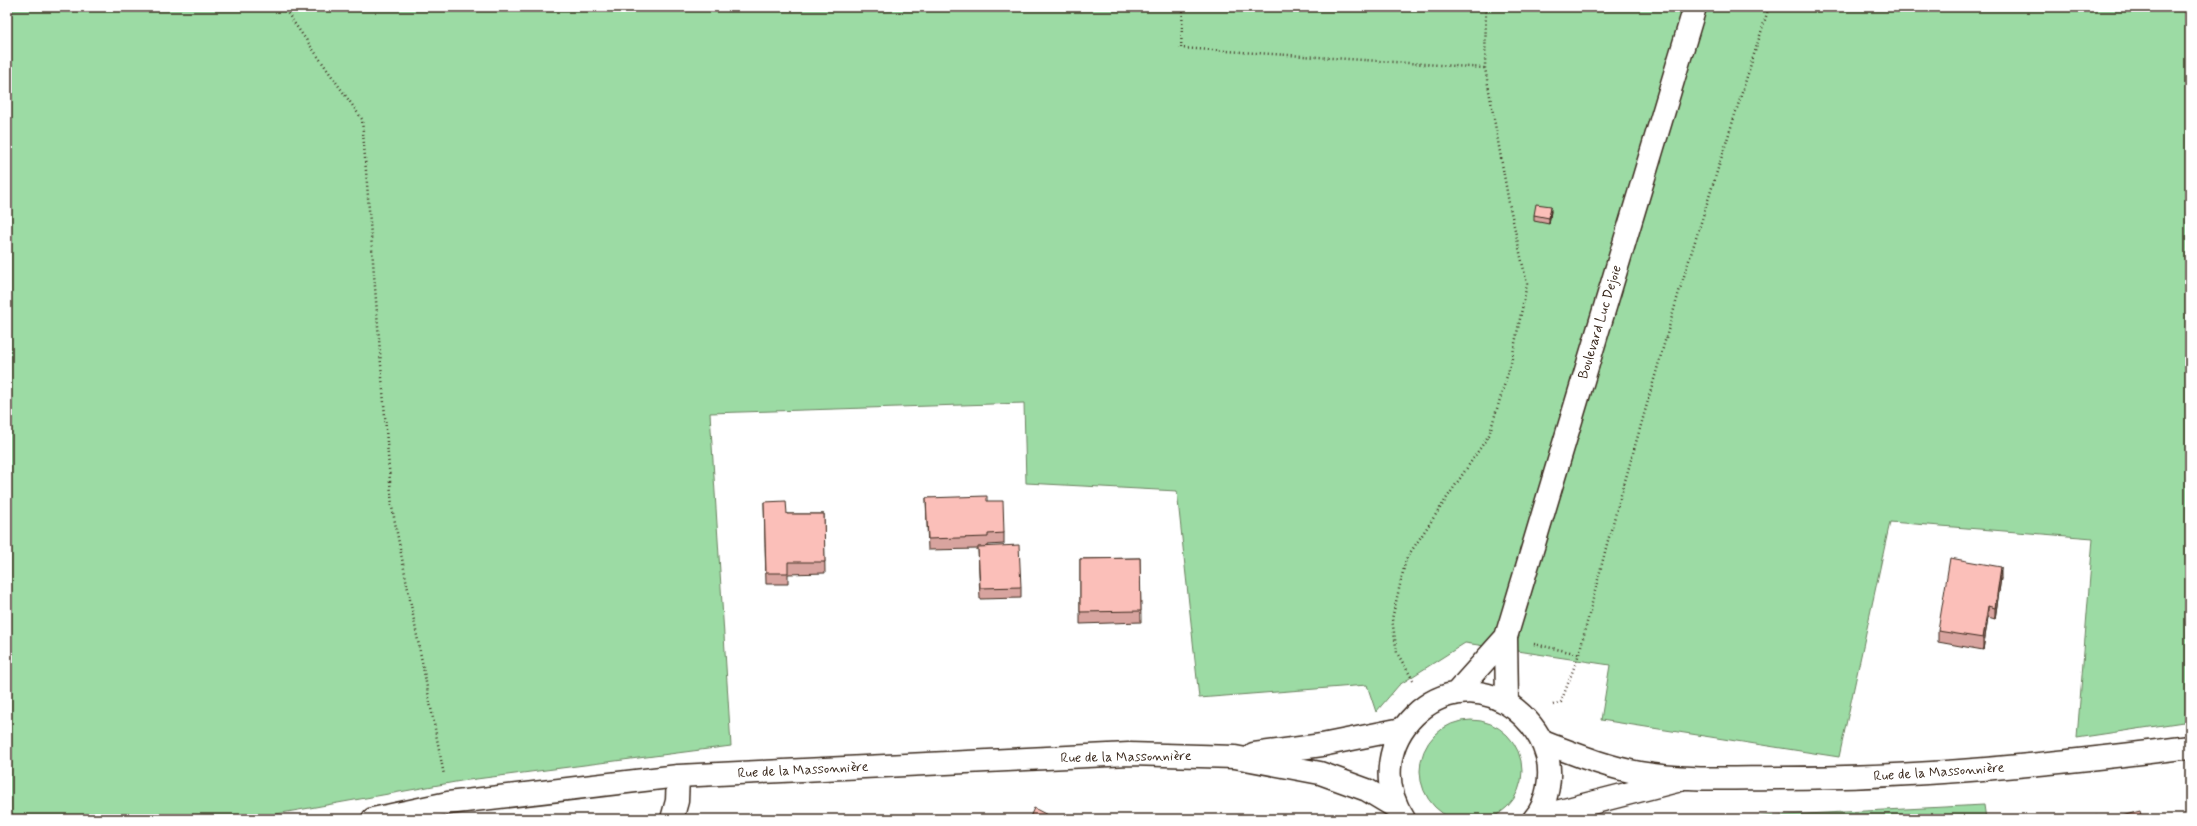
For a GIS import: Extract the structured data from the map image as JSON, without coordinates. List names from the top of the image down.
{
  "streets": {
    "street": ["Boulevard Luc Dejoie", "Rue de la Massonnière"]
  }
}
